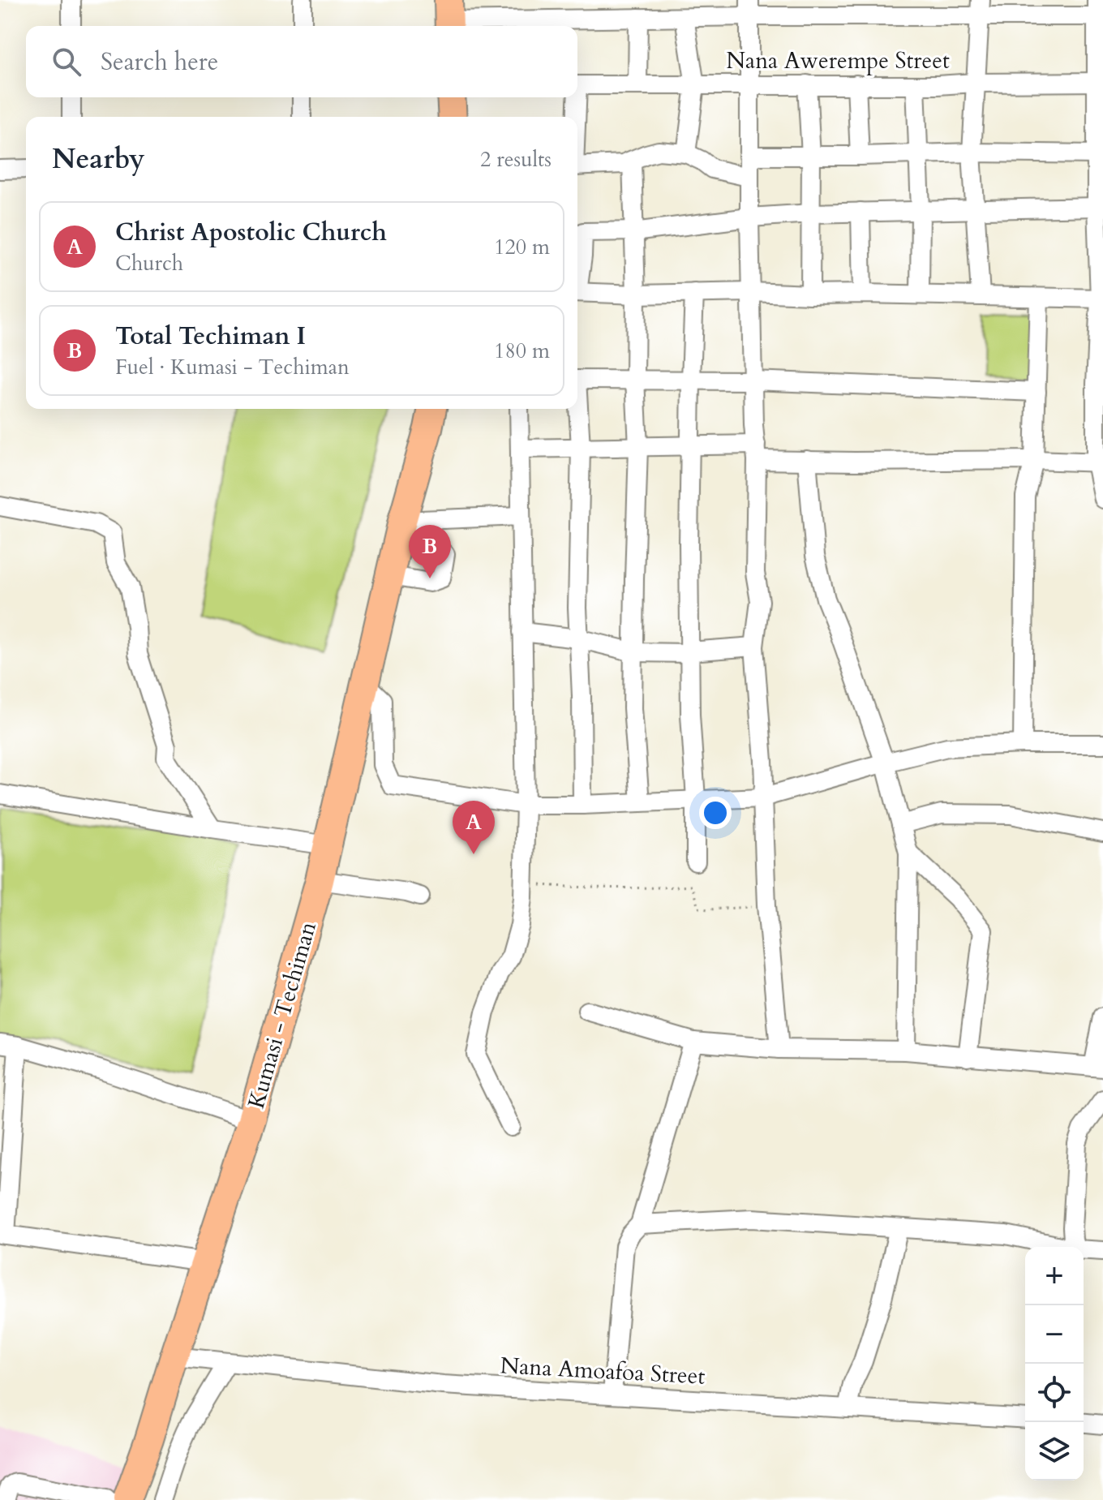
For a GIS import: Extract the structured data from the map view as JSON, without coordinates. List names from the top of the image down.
{
  "streets": {
    "highway": ["Kumasi - Techiman"],
    "street": ["Nana Awerempe Street", "Nana Amoafoa Street"]
  },
  "crossings": [
    ["Kumasi - Techiman", "Nana Amoafoa Street"]
  ],
  "page": {
    "search": "Search here",
    "heading": ["Nearby", "2 results"],
    "list": [
      {
        "mark": "A",
        "name": "Christ Apostolic Church",
        "note": "Church",
        "value": "120 m"
      },
      {
        "mark": "B",
        "name": "Total Techiman I",
        "note": "Fuel · Kumasi - Techiman",
        "value": "180 m"
      }
    ],
    "pins": ["B", "A"],
    "map_buttons": ["+", "−"]
  }
}
